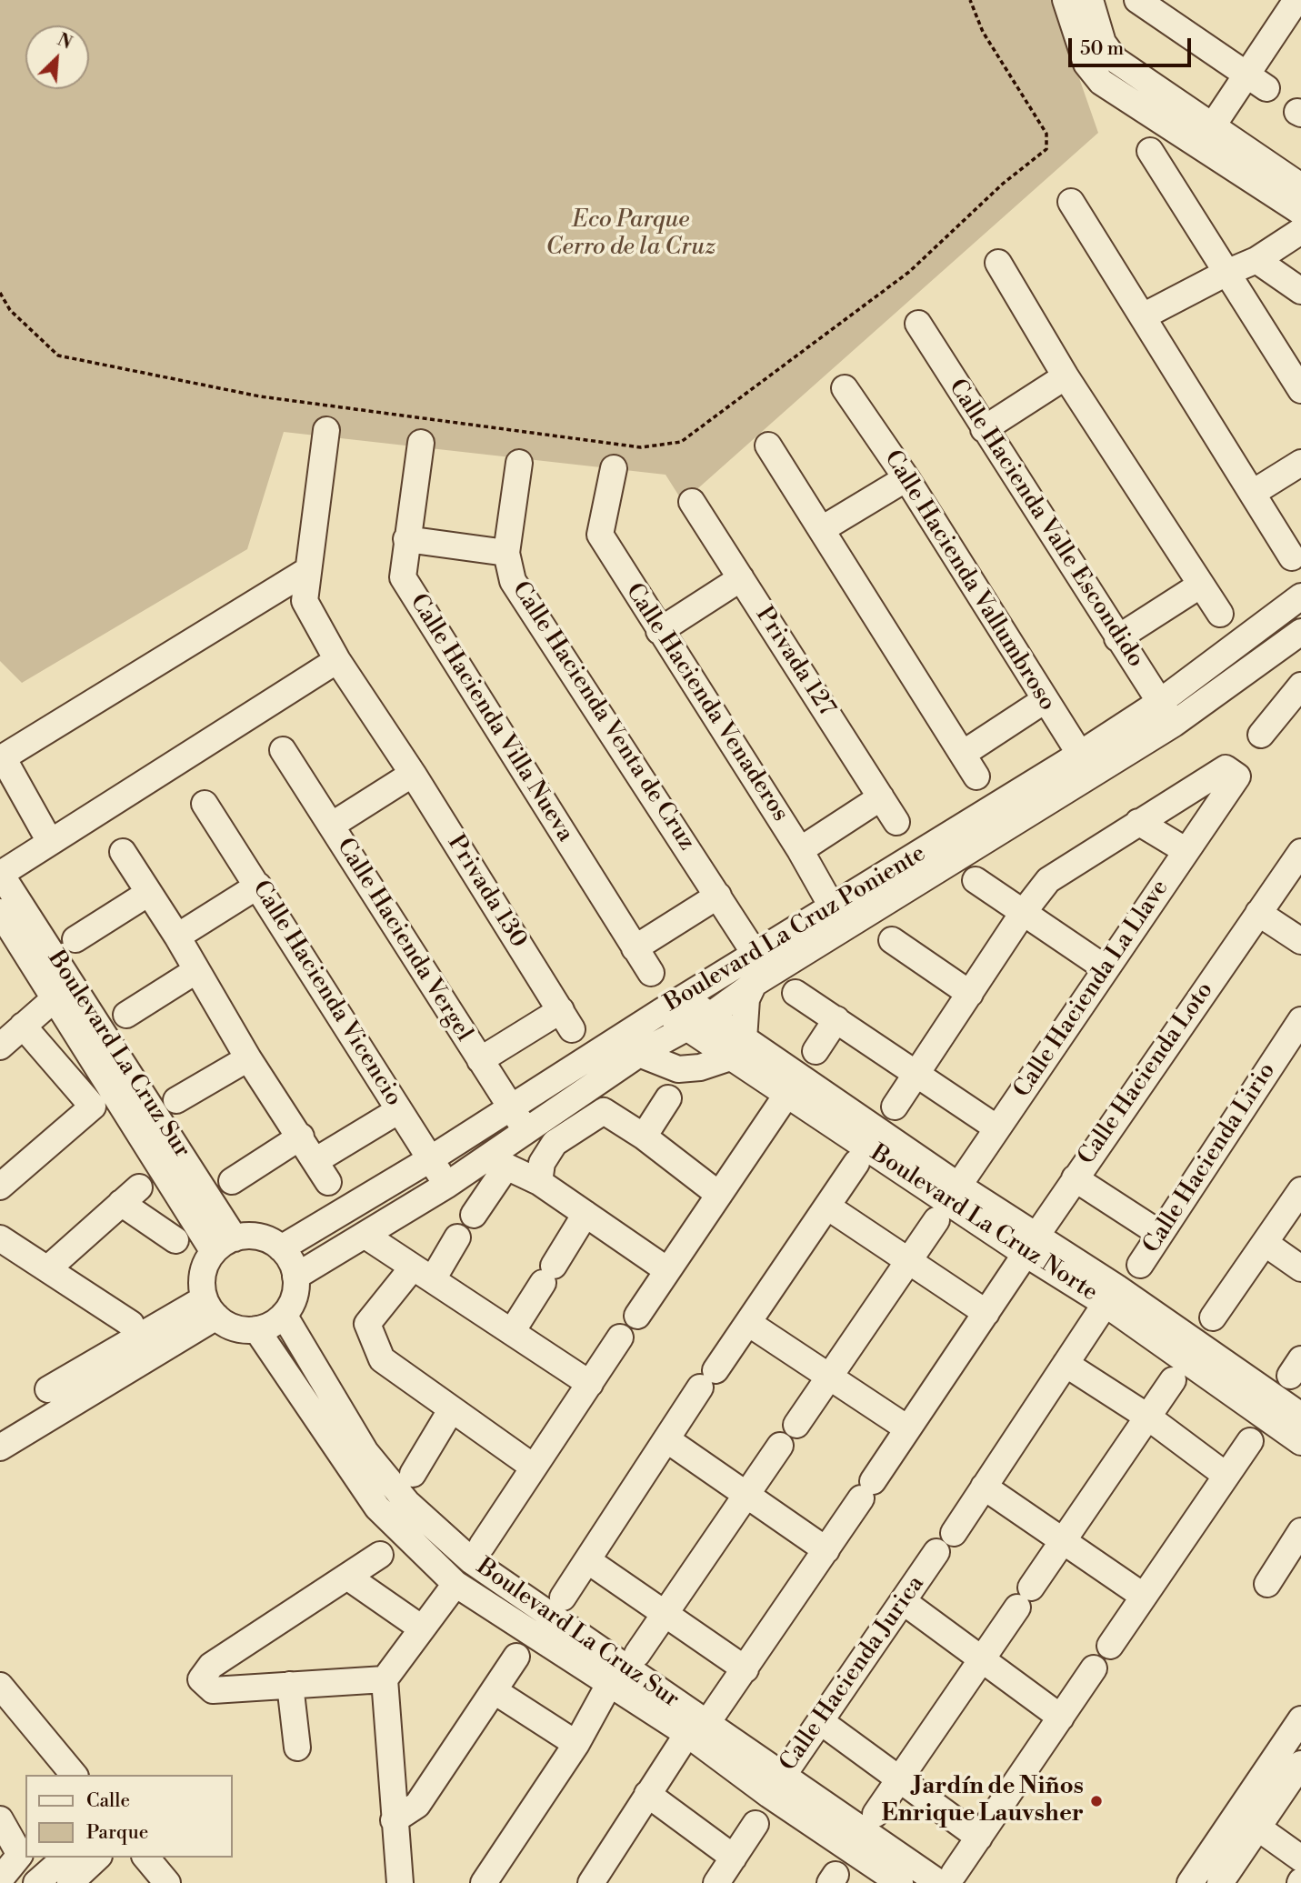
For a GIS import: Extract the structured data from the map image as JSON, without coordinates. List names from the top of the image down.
{
  "streets": {
    "street": [
      "Calle Hacienda Valle Escondido",
      "Calle Hacienda Vallumbroso",
      "Privada 127",
      "Calle Hacienda Venaderos",
      "Calle Hacienda Venta de Cruz",
      "Calle Hacienda Villa Nueva",
      "Privada 130",
      "Boulevard La Cruz Poniente",
      "Calle Hacienda Vergel",
      "Calle Hacienda La Llave",
      "Calle Hacienda Vicencio",
      "Boulevard La Cruz Sur",
      "Calle Hacienda Loto",
      "Calle Hacienda Lirio",
      "Boulevard La Cruz Norte",
      "Calle Hacienda Jurica"
    ]
  },
  "crossings": [
    ["Calle Hacienda Valle Escondido", "Boulevard La Cruz Poniente"],
    ["Calle Hacienda Vallumbroso", "Boulevard La Cruz Poniente"],
    ["Calle Hacienda Venaderos", "Boulevard La Cruz Poniente"],
    ["Calle Hacienda Venta de Cruz", "Boulevard La Cruz Poniente"],
    ["Privada 130", "Calle Hacienda Vergel"],
    ["Boulevard La Cruz Poniente", "Calle Hacienda Vergel"],
    ["Boulevard La Cruz Poniente", "Calle Hacienda Vicencio"],
    ["Boulevard La Cruz Poniente", "Boulevard La Cruz Sur"],
    ["Boulevard La Cruz Poniente", "Boulevard La Cruz Norte"],
    ["Calle Hacienda La Llave", "Boulevard La Cruz Norte"],
    ["Boulevard La Cruz Sur", "Calle Hacienda Loto"],
    ["Boulevard La Cruz Sur", "Calle Hacienda Jurica"],
    ["Calle Hacienda Loto", "Boulevard La Cruz Norte"]
  ],
  "parks": ["Eco Parque Cerro de la Cruz"],
  "places": ["Jardín de Niños Enrique Lauvsher"],
  "legend": ["Calle", "Parque"],
  "scale_bar": "50 m",
  "north": "top right"
}
